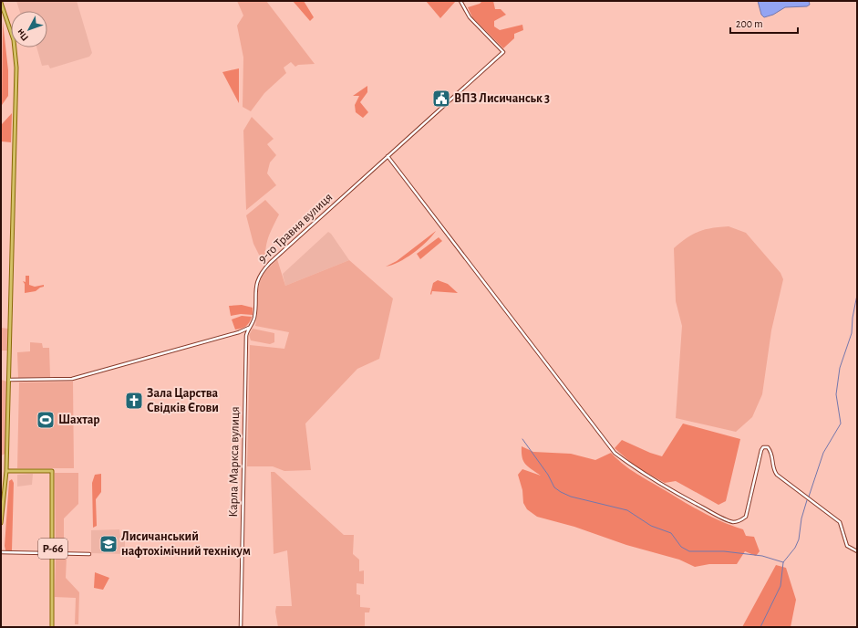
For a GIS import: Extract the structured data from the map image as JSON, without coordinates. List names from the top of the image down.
{
  "streets": {
    "main road": ["Р-66"],
    "street": ["9-го Травня вулиця", "Карла Маркса вулиця"]
  },
  "crossings": [
    ["9-го Травня вулиця", "Карла Маркса вулиця"]
  ],
  "places": {
    "public building": ["ВПЗ Лисичанськ 3"],
    "church": ["Зала Царства Свідків Єгови"],
    "sports": ["Шахтар"],
    "school or university": ["Лисичанський нафтохімічний технікум"]
  },
  "scale_bar": "200 m",
  "north": "bottom left"
}
